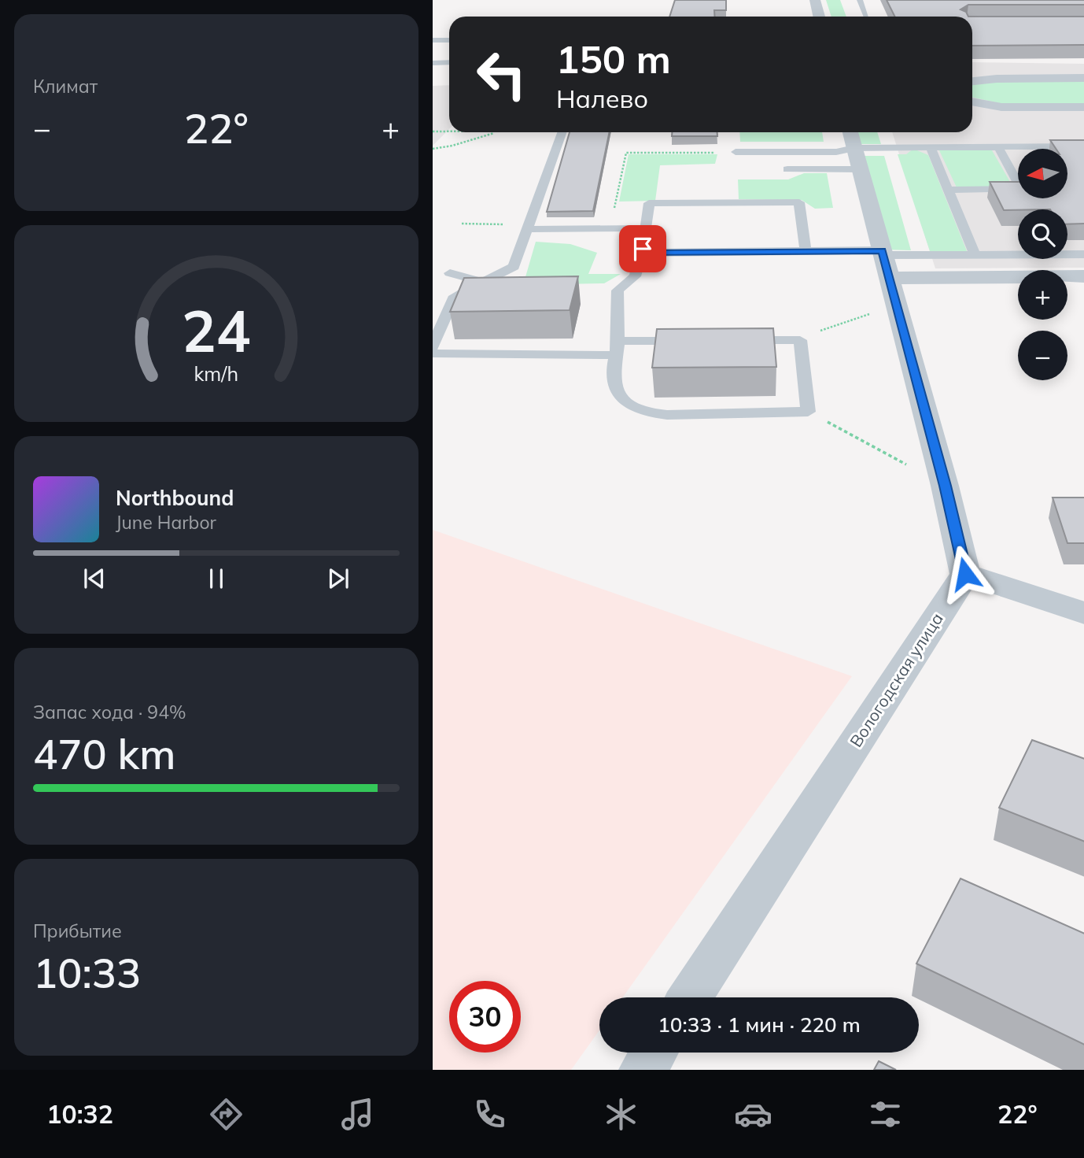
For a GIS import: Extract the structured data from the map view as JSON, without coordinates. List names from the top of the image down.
{
  "streets": {
    "street": ["Вологодская улица"]
  },
  "north": "left",
  "page": {
    "tile": [
      "Климат",
      ["Запас хода · 94%", "470 km"],
      ["Прибытие", "10:33"]
    ],
    "turn": ["150 m", "Налево"],
    "heat": ["−", "22°", "+"],
    "map_buttons": ["+", "−"],
    "song": ["Northbound", "June Harbor"],
    "limit": "30",
    "trip": "10:33 · 1 мин · 220 m",
    "tabs": ["10:32", "22°"],
    "gauge": ["24", "km/h"]
  }
}
